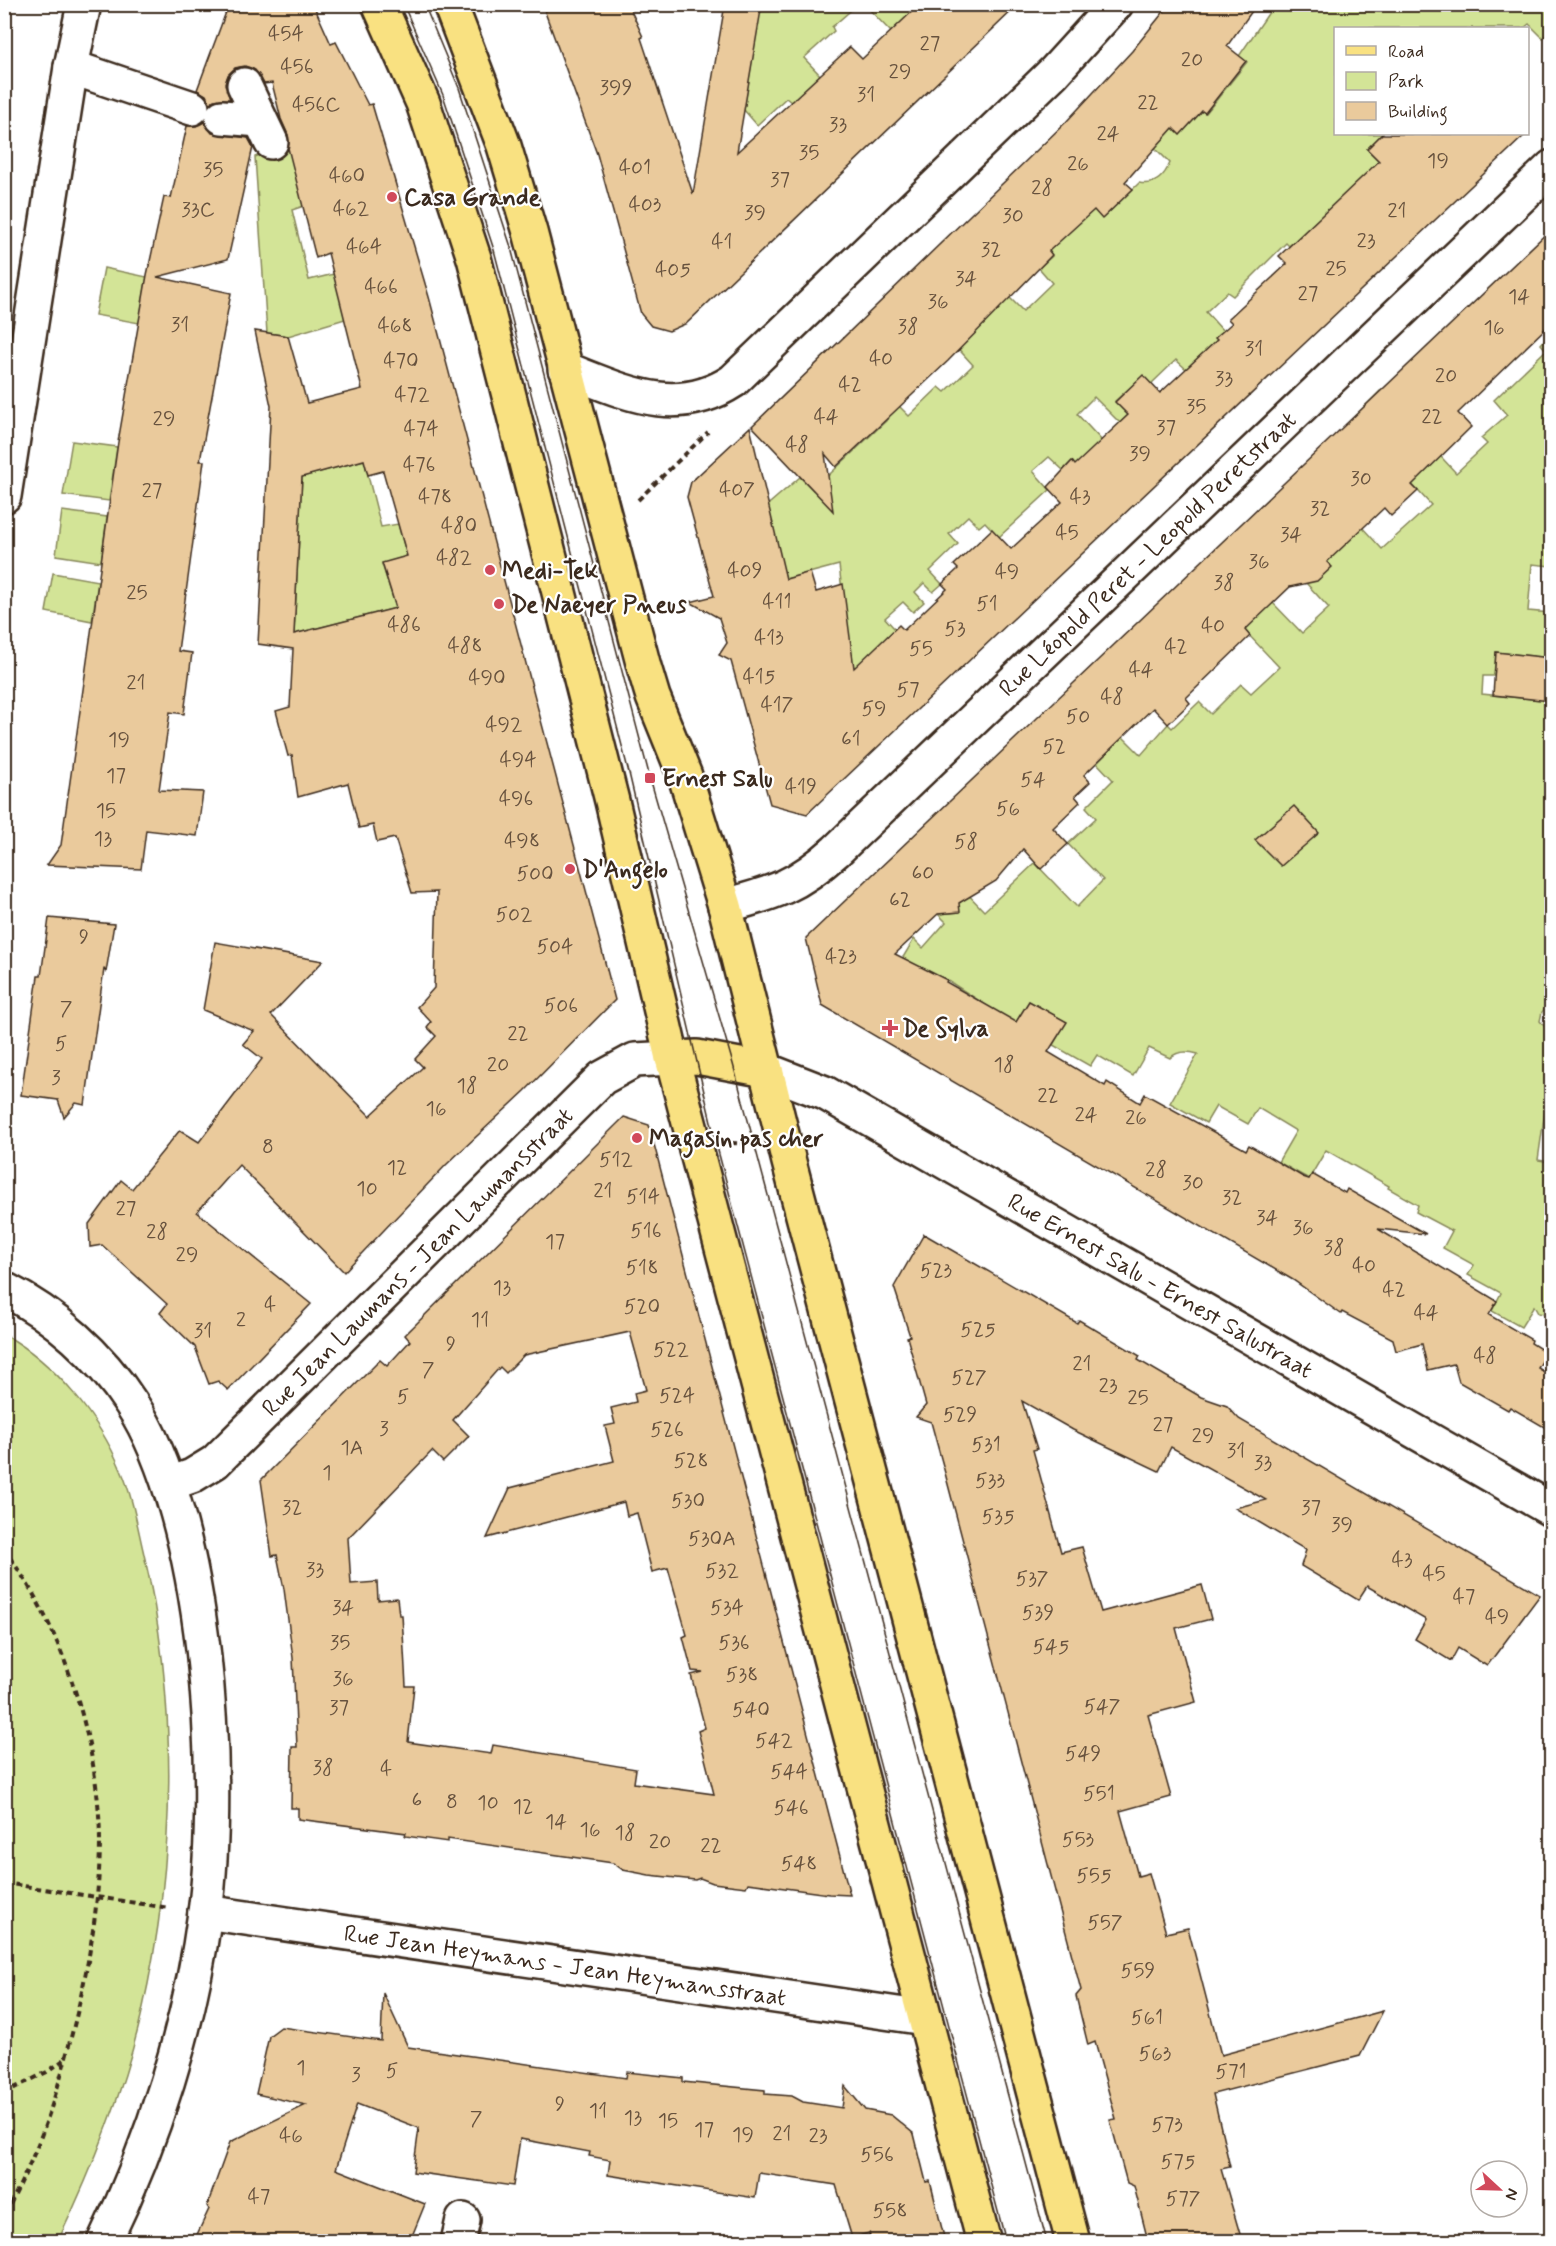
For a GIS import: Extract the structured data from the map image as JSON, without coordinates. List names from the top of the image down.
{
  "streets": {
    "street": [
      "Rue Léopold Peret - Leopold Peretstraat",
      "Rue Jean Laumans - Jean Laumansstraat",
      "Rue Ernest Salu - Ernest Salustraat",
      "Rue Jean Heymans - Jean Heymansstraat"
    ]
  },
  "places": {
    "other": [
      "Casa Grande",
      "Medi-Tek",
      "De Naeyer Pneus",
      "D'Angelo",
      "Magasin pas cher"
    ],
    "transit": ["Ernest Salu"],
    "health": ["De Sylva"]
  },
  "house_numbers": [
    "454",
    "27",
    "20",
    "456",
    "29",
    "399",
    "31",
    "22",
    "456C",
    "33",
    "24",
    "35",
    "19",
    "26",
    "401",
    "35",
    "460",
    "37",
    "28",
    "403",
    "462",
    "33C",
    "21",
    "39",
    "30",
    "23",
    "41",
    "464",
    "32",
    "25",
    "405",
    "34",
    "466",
    "27",
    "14",
    "36",
    "31",
    "468",
    "38",
    "16",
    "31",
    "40",
    "470",
    "20",
    "33",
    "42",
    "472",
    "35",
    "44",
    "22",
    "29",
    "37",
    "474",
    "48",
    "39",
    "476",
    "30",
    "407",
    "27",
    "478",
    "43",
    "32",
    "480",
    "45",
    "34",
    "482",
    "36",
    "409",
    "49",
    "38",
    "25",
    "411",
    "51",
    "486",
    "40",
    "53",
    "413",
    "488",
    "42",
    "55",
    "44",
    "415",
    "490",
    "21",
    "57",
    "48",
    "417",
    "59",
    "50",
    "492",
    "61",
    "19",
    "52",
    "494",
    "17",
    "54",
    "419",
    "496",
    "56",
    "15",
    "13",
    "498",
    "58",
    "60",
    "500",
    "62",
    "502",
    "9",
    "504",
    "423",
    "506",
    "7",
    "22",
    "5",
    "20",
    "18",
    "3",
    "18",
    "22",
    "16",
    "24",
    "26",
    "8",
    "512",
    "12",
    "28",
    "30",
    "10",
    "21",
    "514",
    "32",
    "27",
    "34",
    "36",
    "516",
    "28",
    "17",
    "38",
    "29",
    "40",
    "518",
    "523",
    "13",
    "42",
    "4",
    "520",
    "44",
    "2",
    "11",
    "525",
    "31",
    "9",
    "522",
    "48",
    "21",
    "7",
    "527",
    "23",
    "524",
    "5",
    "25",
    "529",
    "27",
    "3",
    "526",
    "29",
    "531",
    "1A",
    "31",
    "528",
    "33",
    "1",
    "533",
    "530",
    "32",
    "37",
    "535",
    "39",
    "530A",
    "43",
    "33",
    "532",
    "45",
    "537",
    "47",
    "34",
    "534",
    "539",
    "49",
    "35",
    "536",
    "545",
    "538",
    "36",
    "547",
    "37",
    "540",
    "542",
    "549",
    "38",
    "4",
    "544",
    "551",
    "6",
    "8",
    "10",
    "12",
    "546",
    "14",
    "16",
    "18",
    "553",
    "20",
    "22",
    "548",
    "555",
    "557",
    "559",
    "561",
    "563",
    "1",
    "5",
    "571",
    "3",
    "9",
    "11",
    "13",
    "7",
    "15",
    "573",
    "17",
    "21",
    "19",
    "46",
    "23",
    "556",
    "575",
    "47",
    "577",
    "558"
  ],
  "legend": ["Road", "Park", "Building"],
  "north": "right"
}
